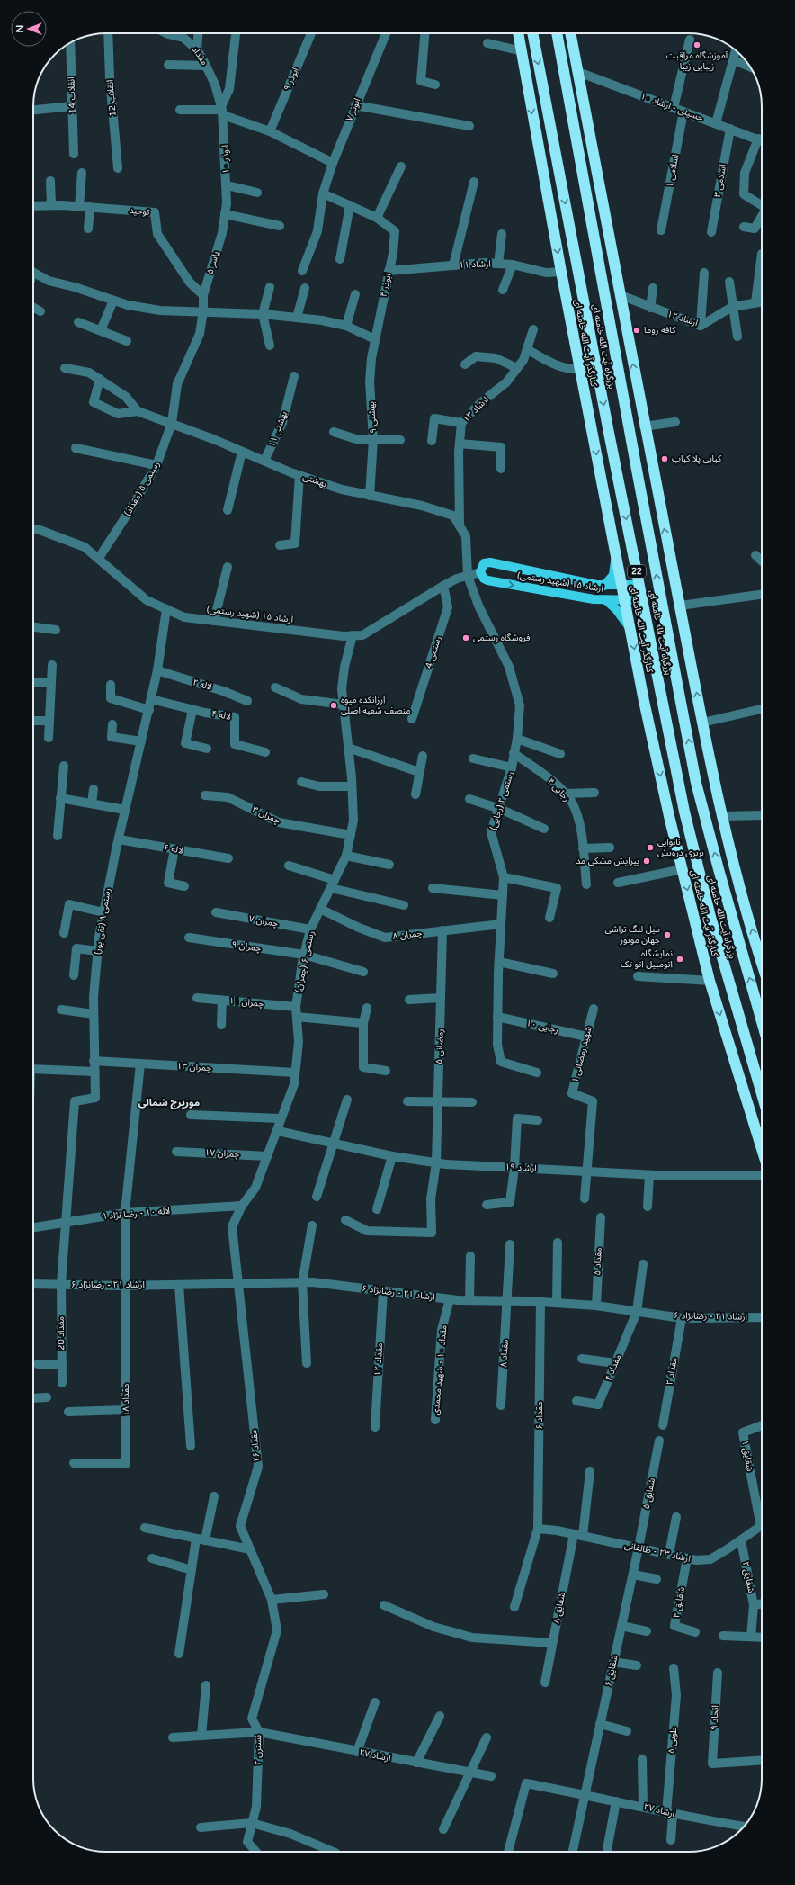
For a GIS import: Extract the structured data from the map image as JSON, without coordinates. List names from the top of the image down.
{
  "streets": {
    "highway": ["کنارگذر آیت الله خامنه ای", "بزرگراه آیت الله خامنه ای", "22"],
    "main road": ["ارشاد ۱۵ (شهید رستمی)"],
    "street": [
      "مقداد",
      "ابوذر ۹",
      "انقلاب 14",
      "انقلاب 12",
      "حسینی - ارشاد ۱۰",
      "ابوذر ۷",
      "ابوذر ۱۰",
      "اسلامی ۱",
      "اسلامی ۳",
      "توحید",
      "یاسر ۵",
      "ارشاد ۱۱",
      "ابوذر ۴",
      "ارشاد ۱۲",
      "ارشاد ۱۳",
      "بهشتی ۹",
      "بهشتی ۱۱",
      "بهشتی",
      "رستمی ۵ (مقداد)",
      "رستمی 4",
      "لاله ۲",
      "لاله ۴",
      "رجایی ۴",
      "رستمی ۲ (رجایی)",
      "چمران ۳",
      "لاله ۶",
      "رستمی ۸ (تقی پور)",
      "چمران ۷",
      "چمران ۸",
      "چمران ۹",
      "رستمی ۶ (چمران)",
      "چمران ۱۱",
      "رجایی ۱۰",
      "رمضانی ۵",
      "شهید رمضانی ۱",
      "چمران ۱۳",
      "چمران ۱۷",
      "ارشاد ۱۹",
      "لاله ۱۰ - رضا نژاد ۹",
      "مقداد ۵",
      "ارشاد ۲۱ - رضانژاد ۶",
      "مقداد 20",
      "مقداد ۸",
      "مقداد ۱۲",
      "مقداد ۴",
      "مقداد ۱۰ - شهید محمدی",
      "مقداد ۲",
      "مقداد ۱۸",
      "مقداد ۶",
      "مقداد ۱۶",
      "شقایق ۱",
      "شقایق ۵",
      "ارشاد ۲۳ - طالقانی",
      "شقایق ۲",
      "شقایق ۴",
      "شقایق ۸",
      "شقایق ۶",
      "اتحاد ۹",
      "طوبی ۵",
      "نسترن ۲",
      "ارشاد ۲۷"
    ]
  },
  "crossings": [
    ["مقداد", "ابوذر ۱۰"],
    ["حسینی - ارشاد ۱۰", "اسلامی ۱"],
    ["حسینی - ارشاد ۱۰", "اسلامی ۳"],
    ["ابوذر ۱۰", "یاسر ۵"],
    ["توحید", "یاسر ۵"],
    ["یاسر ۵", "رستمی ۵ (مقداد)"],
    ["ارشاد ۱۱", "ابوذر ۴"],
    ["ارشاد ۱۱", "کنارگذر آیت الله خامنه ای"],
    ["ابوذر ۴", "بهشتی ۹"],
    ["کنارگذر آیت الله خامنه ای", "ارشاد ۱۵ (شهید رستمی)"],
    ["بزرگراه آیت الله خامنه ای", "ارشاد ۱۵ (شهید رستمی)"],
    ["ارشاد ۱۳", "بهشتی"],
    ["ارشاد ۱۳", "رستمی ۲ (رجایی)"],
    ["بهشتی ۹", "بهشتی"],
    ["بهشتی ۱۱", "بهشتی"],
    ["بهشتی", "رستمی ۵ (مقداد)"],
    ["بهشتی", "رستمی ۲ (رجایی)"],
    ["رستمی ۵ (مقداد)", "ارشاد ۱۵ (شهید رستمی)"],
    ["ارشاد ۱۵ (شهید رستمی)", "رستمی 4"],
    ["ارشاد ۱۵ (شهید رستمی)", "رستمی ۲ (رجایی)"],
    ["ارشاد ۱۵ (شهید رستمی)", "رستمی ۸ (تقی پور)"],
    ["ارشاد ۱۵ (شهید رستمی)", "رستمی ۶ (چمران)"],
    ["لاله ۲", "رستمی ۸ (تقی پور)"],
    ["لاله ۴", "رستمی ۸ (تقی پور)"],
    ["رجایی ۴", "رستمی ۲ (رجایی)"],
    ["رستمی ۲ (رجایی)", "چمران ۸"],
    ["رستمی ۲ (رجایی)", "رجایی ۱۰"],
    ["چمران ۳", "رستمی ۶ (چمران)"],
    ["لاله ۶", "رستمی ۸ (تقی پور)"],
    ["رستمی ۸ (تقی پور)", "چمران ۱۳"],
    ["رستمی ۸ (تقی پور)", "لاله ۱۰ - رضا نژاد ۹"],
    ["رستمی ۸ (تقی پور)", "مقداد 20"],
    ["چمران ۷", "رستمی ۶ (چمران)"],
    ["چمران ۸", "رستمی ۶ (چمران)"],
    ["چمران ۸", "رمضانی ۵"],
    ["چمران ۹", "رستمی ۶ (چمران)"],
    ["رستمی ۶ (چمران)", "چمران ۱۱"],
    ["رستمی ۶ (چمران)", "چمران ۱۳"],
    ["رستمی ۶ (چمران)", "چمران ۱۷"],
    ["رستمی ۶ (چمران)", "ارشاد ۱۹"],
    ["رستمی ۶ (چمران)", "لاله ۱۰ - رضا نژاد ۹"],
    ["رستمی ۶ (چمران)", "ارشاد ۲۱ - رضانژاد ۶"],
    ["رستمی ۶ (چمران)", "مقداد ۱۶"],
    ["رجایی ۱۰", "شهید رمضانی ۱"],
    ["رمضانی ۵", "ارشاد ۱۹"],
    ["شهید رمضانی ۱", "ارشاد ۱۹"],
    ["چمران ۱۳", "مقداد ۱۸"],
    ["لاله ۱۰ - رضا نژاد ۹", "مقداد 20"],
    ["لاله ۱۰ - رضا نژاد ۹", "مقداد ۱۸"],
    ["مقداد ۵", "ارشاد ۲۱ - رضانژاد ۶"],
    ["ارشاد ۲۱ - رضانژاد ۶", "مقداد 20"],
    ["ارشاد ۲۱ - رضانژاد ۶", "مقداد ۸"],
    ["ارشاد ۲۱ - رضانژاد ۶", "مقداد ۱۲"],
    ["ارشاد ۲۱ - رضانژاد ۶", "مقداد ۴"],
    ["ارشاد ۲۱ - رضانژاد ۶", "مقداد ۱۰ - شهید محمدی"],
    ["ارشاد ۲۱ - رضانژاد ۶", "مقداد ۲"],
    ["ارشاد ۲۱ - رضانژاد ۶", "مقداد ۱۸"],
    ["ارشاد ۲۱ - رضانژاد ۶", "مقداد ۶"],
    ["ارشاد ۲۱ - رضانژاد ۶", "مقداد ۱۶"],
    ["مقداد ۶", "ارشاد ۲۳ - طالقانی"],
    ["مقداد ۱۶", "نسترن ۲"],
    ["شقایق ۵", "ارشاد ۲۳ - طالقانی"],
    ["شقایق ۵", "شقایق ۶"],
    ["ارشاد ۲۳ - طالقانی", "شقایق ۲"],
    ["ارشاد ۲۳ - طالقانی", "شقایق ۴"],
    ["ارشاد ۲۳ - طالقانی", "شقایق ۸"],
    ["ارشاد ۲۳ - طالقانی", "شقایق ۶"],
    ["شقایق ۶", "ارشاد ۲۷"],
    ["طوبی ۵", "ارشاد ۲۷"],
    ["نسترن ۲", "ارشاد ۲۷"]
  ],
  "districts": ["موزیرج شمالی"],
  "places": [
    "آموزشگاه مراقبت زیبایی زیبا",
    "کافه روما",
    "کبابی پلا کباب",
    "فروشگاه رستمی",
    "ارزانکده میوه منصف شعبه اصلی",
    "نانوایی بربری درویش",
    "پیرایش مشکی مد",
    "میل لنگ تراشی جهان موتور",
    "نمایشگاه اتومبیل اتو تک"
  ],
  "north": "left"
}
